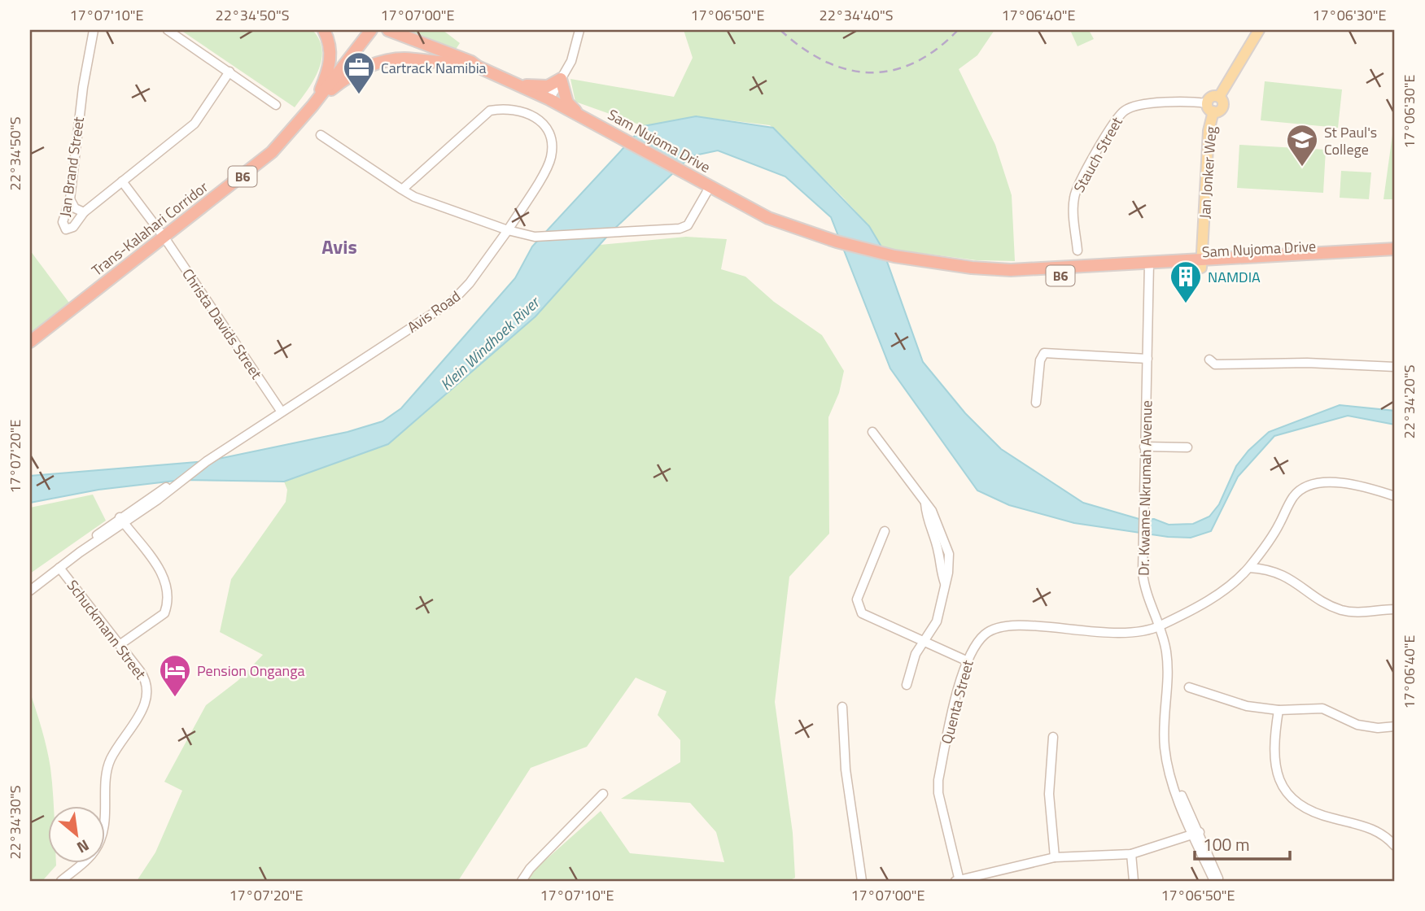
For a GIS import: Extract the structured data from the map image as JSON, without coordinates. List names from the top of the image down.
{
  "streets": {
    "highway": ["Sam Nujoma Drive", "B6", "Trans-Kalahari Corridor"],
    "main road": ["Jan Jonker Weg"],
    "street": [
      "Stauch Street",
      "Jan Brand Street",
      "Avis Road",
      "Christa Davids Street",
      "Dr. Kwame Nkrumah Avenue",
      "Schuckmann Street",
      "Quenta Street"
    ]
  },
  "crossings": [
    ["Sam Nujoma Drive", "Jan Jonker Weg"],
    ["Sam Nujoma Drive", "B6"],
    ["Sam Nujoma Drive", "Dr. Kwame Nkrumah Avenue"],
    ["Stauch Street", "Jan Jonker Weg"],
    ["B6", "Trans-Kalahari Corridor"],
    ["Trans-Kalahari Corridor", "Christa Davids Street"],
    ["Avis Road", "Christa Davids Street"],
    ["Avis Road", "Schuckmann Street"],
    ["Dr. Kwame Nkrumah Avenue", "Quenta Street"]
  ],
  "districts": ["Avis"],
  "water": ["Klein Windhoek River"],
  "places": {
    "office": ["Cartrack Namibia"],
    "school or university": ["St Paul's College"],
    "building": ["NAMDIA"],
    "hotel": ["Pension Onganga"]
  },
  "scale_bar": "100 m",
  "north": "bottom right",
  "coordinates": [
    "17°07'10\"E",
    "22°34'50\"S",
    "17°07'00\"E",
    "17°06'50\"E",
    "22°34'40\"S",
    "17°06'40\"E",
    "17°06'30\"E",
    "22°34'20\"S",
    "17°07'20\"E",
    "22°34'30\"S"
  ]
}
